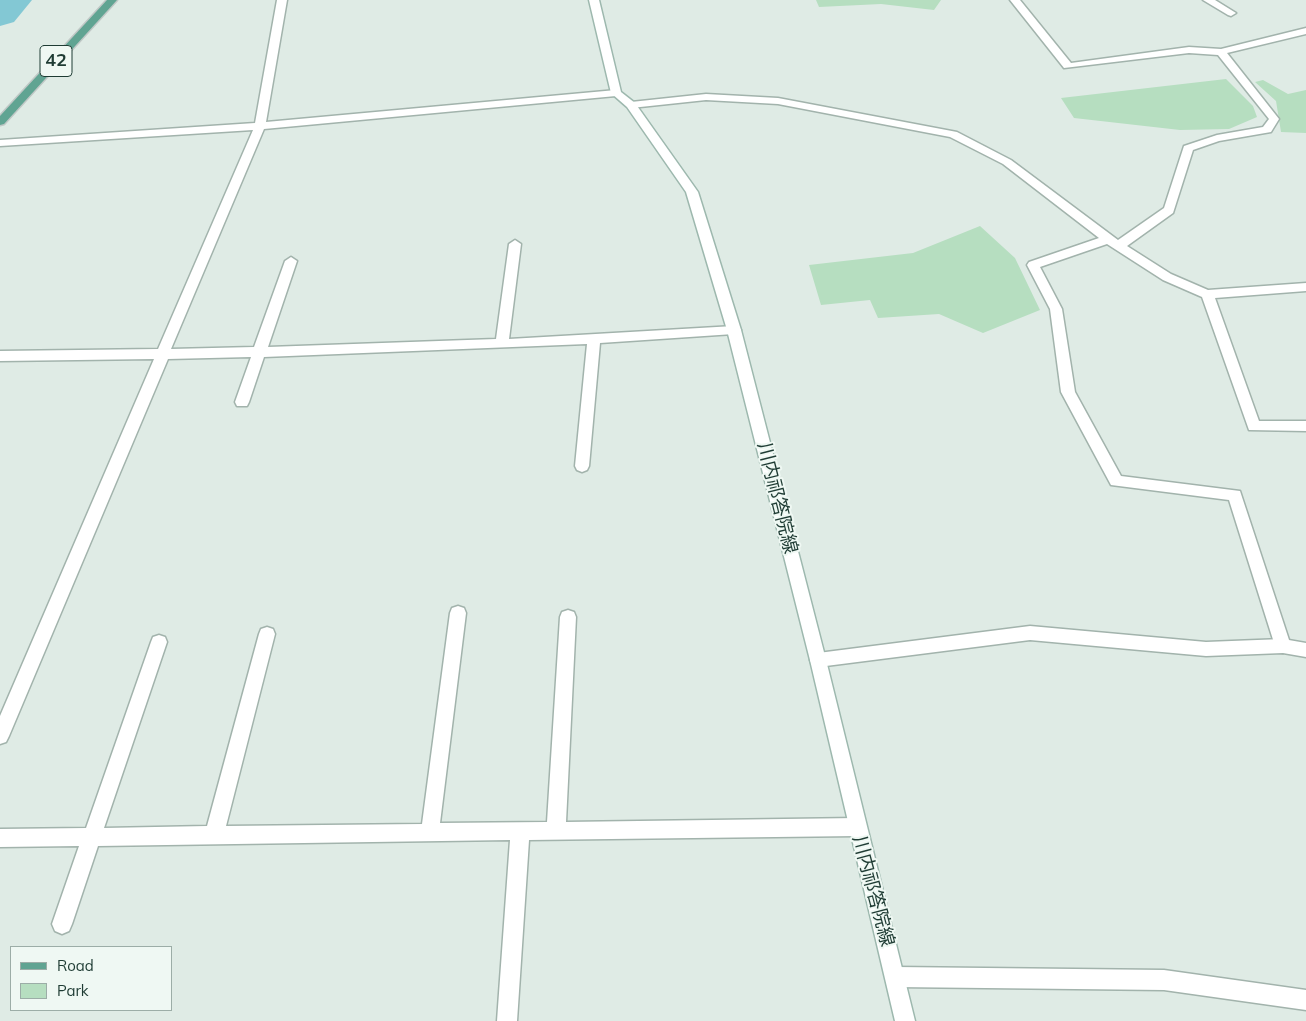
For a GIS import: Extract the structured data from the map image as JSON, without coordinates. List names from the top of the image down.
{
  "streets": {
    "main road": ["42"],
    "street": ["川内祁答院線"]
  },
  "legend": ["Road", "Park"]
}
